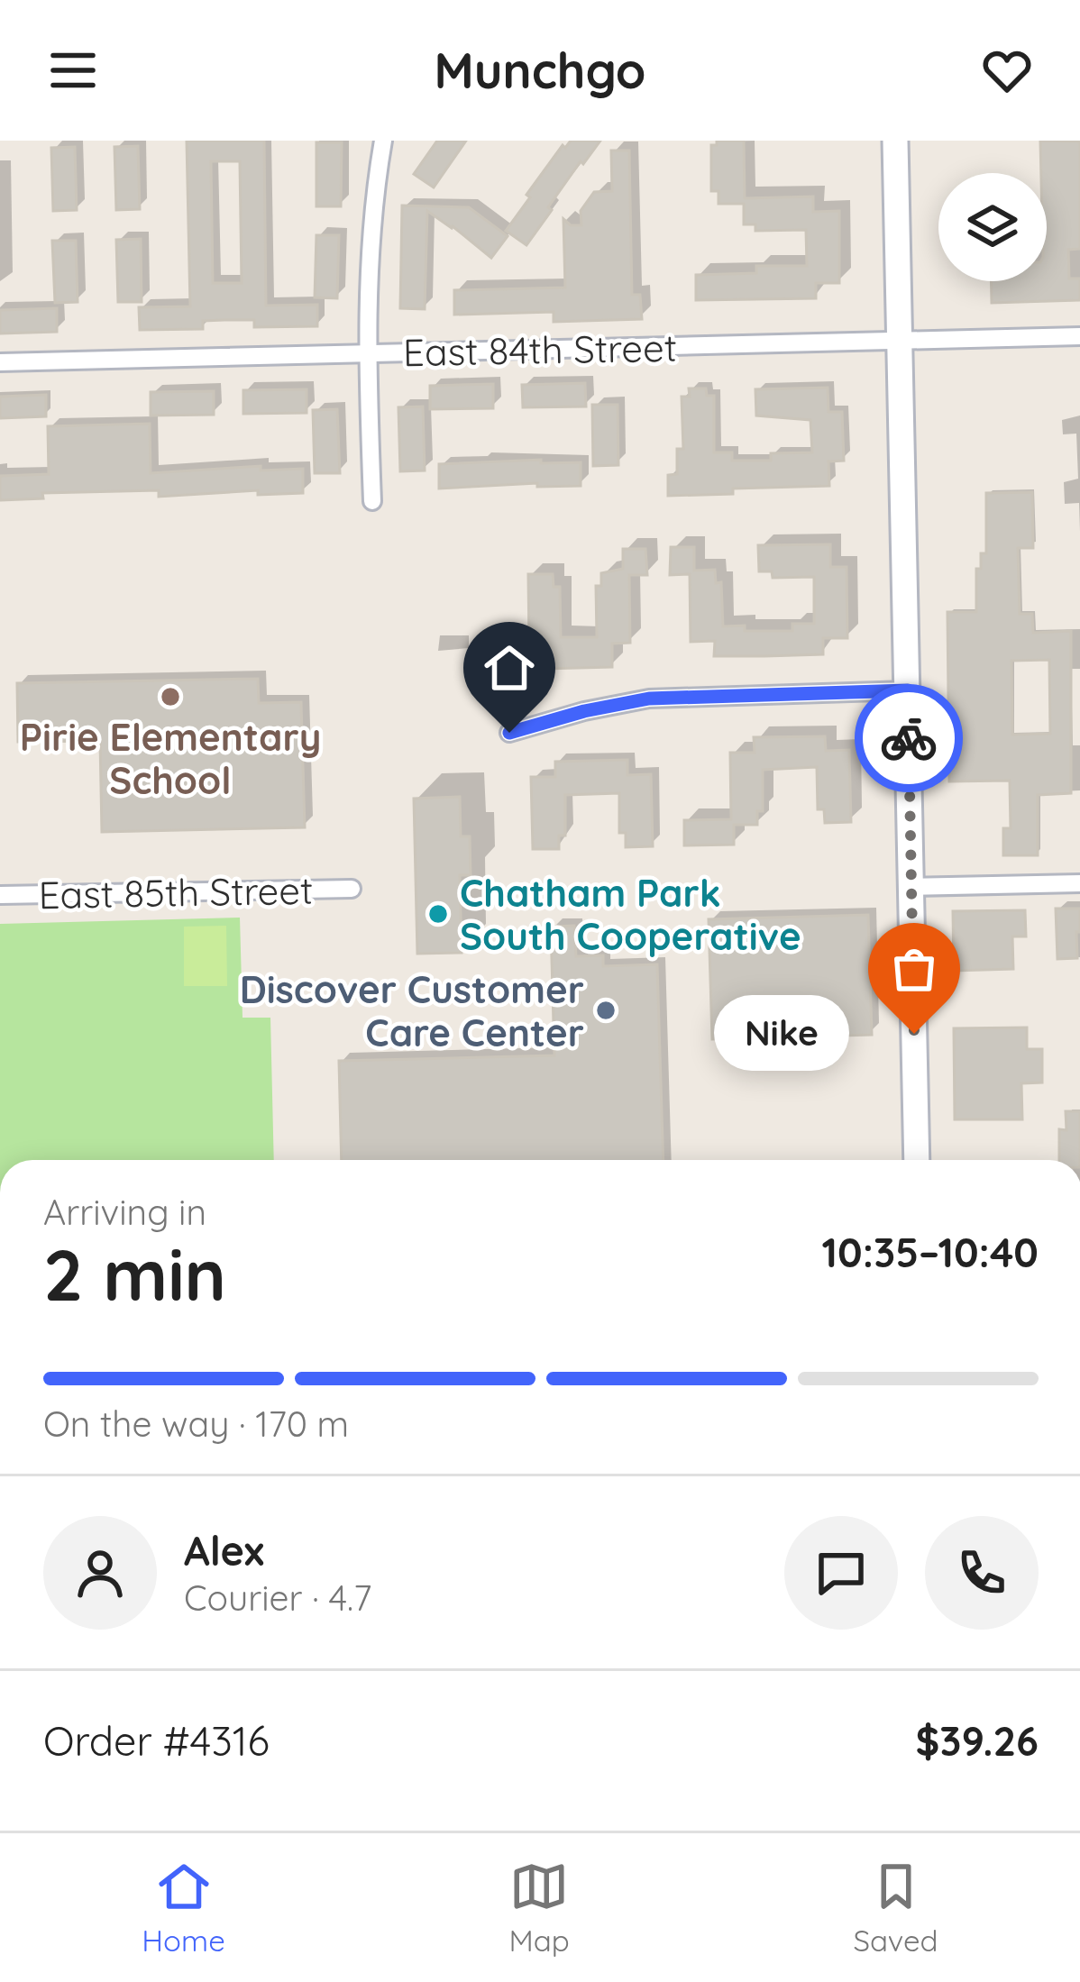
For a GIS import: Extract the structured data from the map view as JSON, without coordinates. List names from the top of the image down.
{
  "streets": {
    "street": ["East 84th Street", "East 85th Street"]
  },
  "places": [
    "Pirie Elementary School",
    "Chatham Park South Cooperative",
    "Discover Customer Care Center",
    "Nike"
  ],
  "page": {
    "header": "Munchgo",
    "bubble": "Nike",
    "heading": ["2 min", "Arriving in", "10:35–10:40"],
    "panel": [
      "Alex",
      "Courier · 4.7",
      "Order #4316",
      "$39.26"
    ],
    "bar": "On the way · 170 m",
    "tabs": ["Home", "Map", "Saved"]
  }
}
